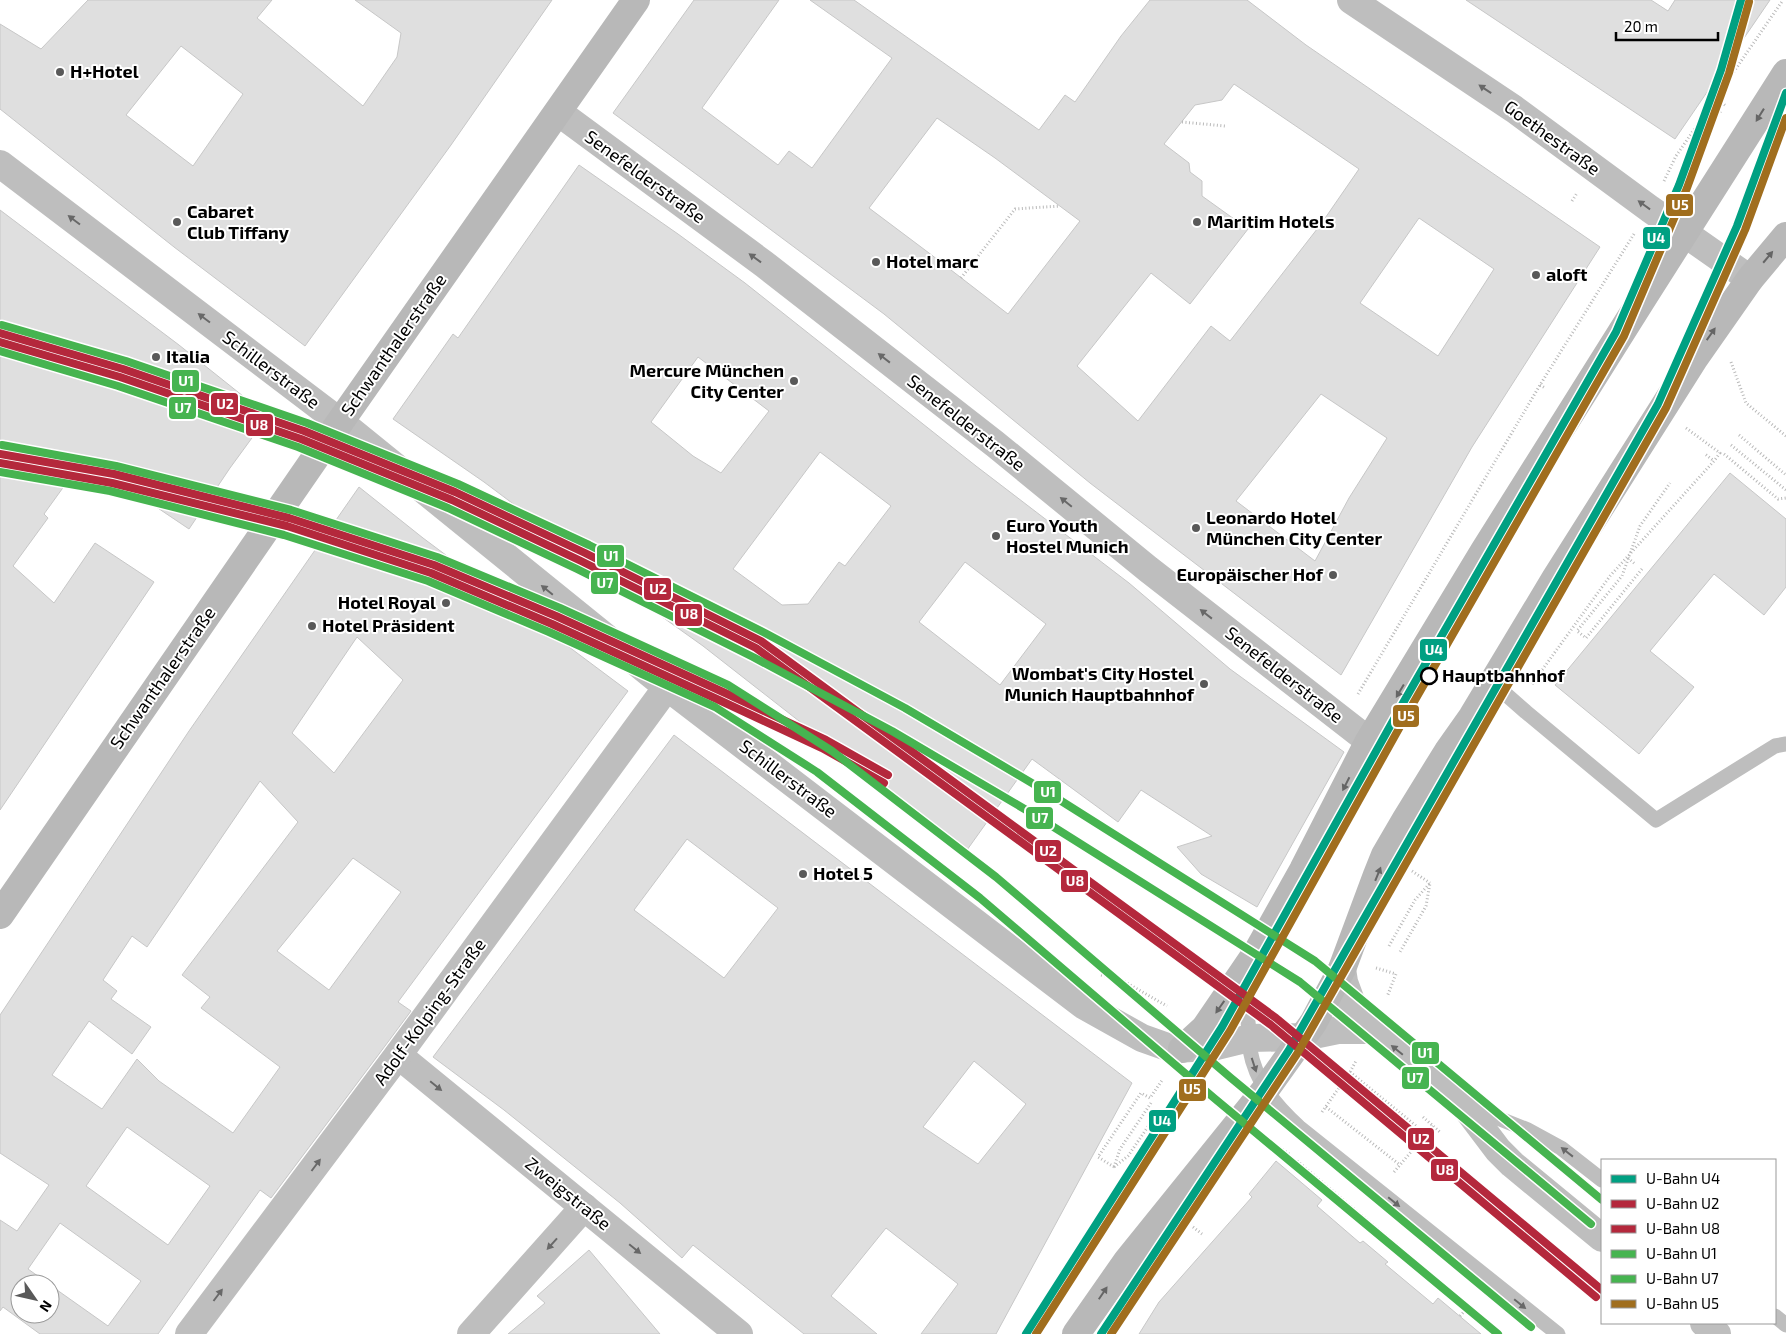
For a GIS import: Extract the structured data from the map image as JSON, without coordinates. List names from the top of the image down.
{
  "streets": {
    "street": [
      "Goethestraße",
      "Senefelderstraße",
      "Schwanthalerstraße",
      "Schillerstraße",
      "Adolf-Kolping-Straße",
      "Zweigstraße"
    ]
  },
  "crossings": [
    ["Senefelderstraße", "Schwanthalerstraße"],
    ["Schwanthalerstraße", "Schillerstraße"],
    ["Schillerstraße", "Adolf-Kolping-Straße"],
    ["Adolf-Kolping-Straße", "Zweigstraße"]
  ],
  "one_way": [
    "Goethestraße",
    "Senefelderstraße",
    "Schillerstraße",
    "Zweigstraße"
  ],
  "places": [
    "H+Hotel",
    "Cabaret Club Tiffany",
    "Maritim Hotels",
    "Hotel marc",
    "aloft",
    "Italia",
    "Mercure München City Center",
    "Leonardo Hotel München City Center",
    "Euro Youth Hostel Munich",
    "Europäischer Hof",
    "Hotel Royal",
    "Hotel Präsident",
    "Hauptbahnhof",
    "Wombat's City Hostel Munich Hauptbahnhof",
    "Hotel 5"
  ],
  "lines": [
    "metro line U4",
    "metro line U5",
    "metro line U1",
    "metro line U2",
    "metro line U8",
    "metro line U7"
  ],
  "legend": [
    "U-Bahn U4",
    "U-Bahn U2",
    "U-Bahn U8",
    "U-Bahn U1",
    "U-Bahn U7",
    "U-Bahn U5"
  ],
  "scale_bar": "20 m",
  "north": "bottom right"
}
